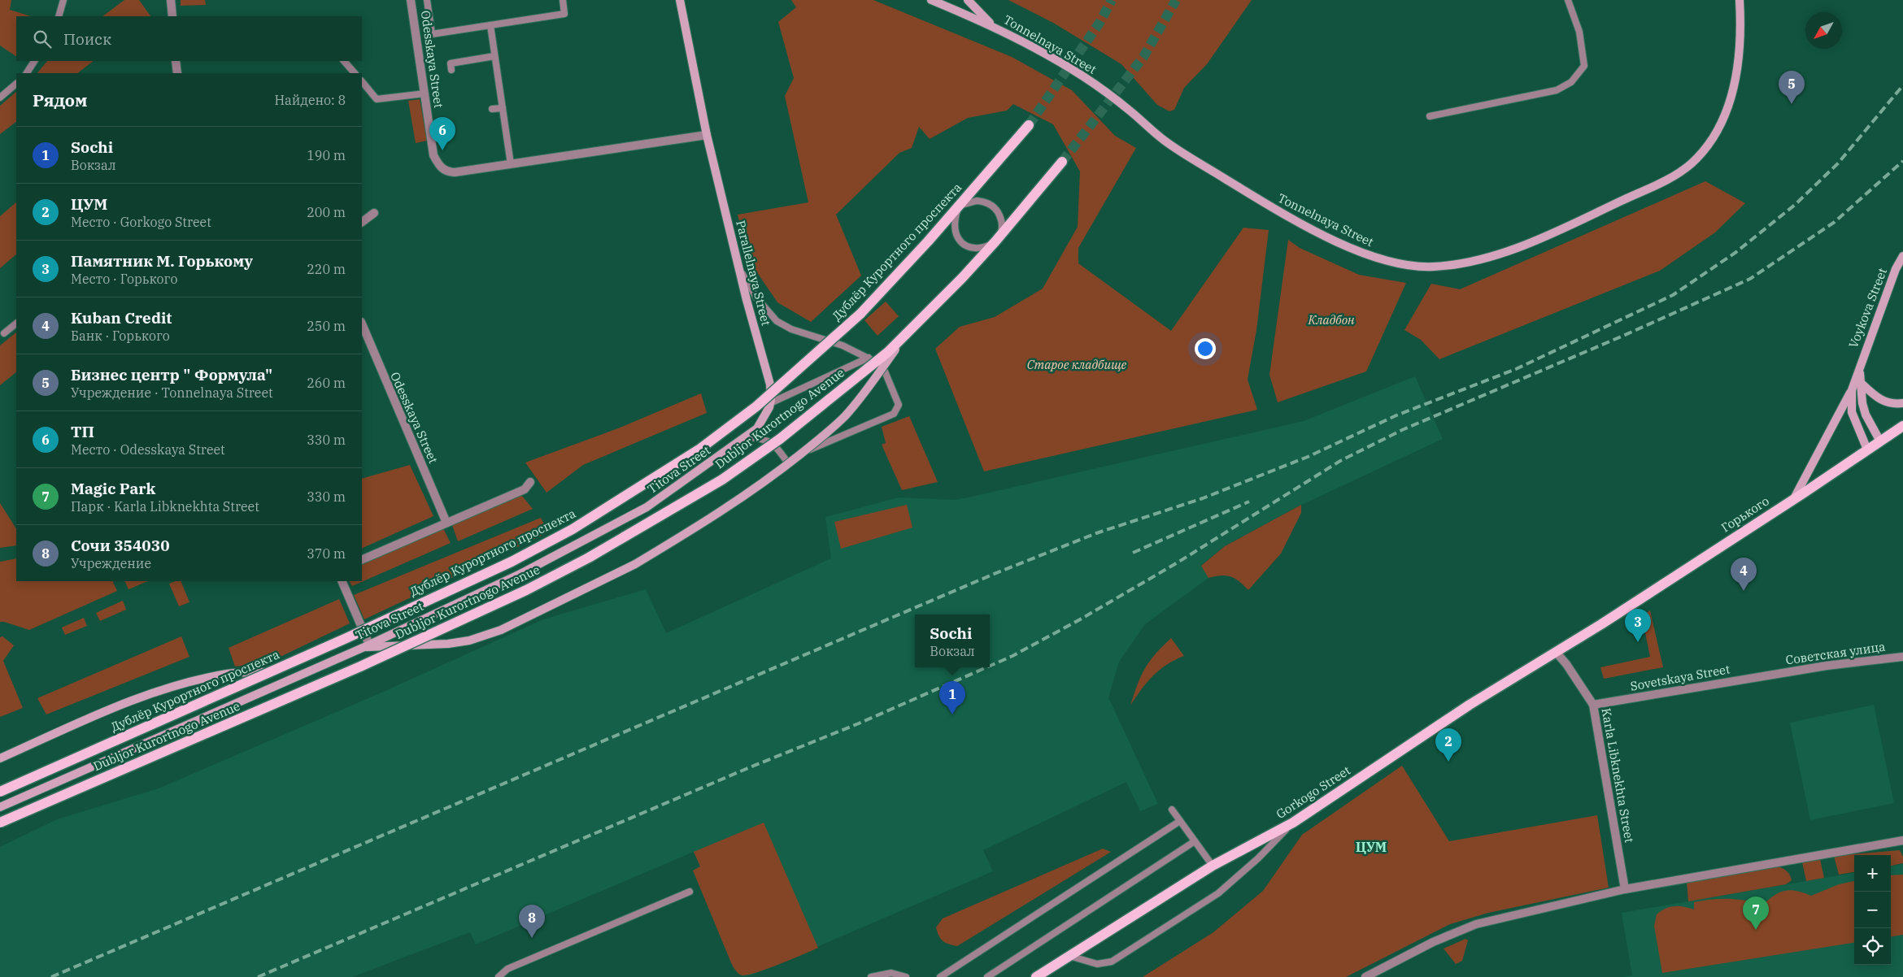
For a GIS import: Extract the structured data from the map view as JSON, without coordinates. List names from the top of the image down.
{
  "streets": {
    "main road": [
      "Tonnelnaya Street",
      "Дублёр Курортного проспекта",
      "Parallelnaya Street",
      "Voykova Street",
      "Dubljor Kurortnogo Avenue",
      "Titova Street",
      "Горького",
      "Gorkogo Street"
    ],
    "street": ["Odesskaya Street", "Sovetskaya Street", "Karla Libknekhta Street"]
  },
  "crossings": [
    ["Parallelnaya Street", "Titova Street"],
    ["Voykova Street", "Горького"],
    ["Горького", "Gorkogo Street"],
    ["Sovetskaya Street", "Karla Libknekhta Street"],
    ["Karla Libknekhta Street", "Gorkogo Street"]
  ],
  "districts": ["ЦУМ"],
  "parks": ["Кладбон", "Старое кладбище"],
  "north": "bottom left",
  "page": {
    "search": "Поиск",
    "pins": [
      "5",
      "6",
      "4",
      "3",
      "1",
      "2",
      "7",
      "8"
    ],
    "heading": ["Рядом", "Найдено: 8"],
    "list": [
      {
        "mark": "1",
        "name": "Sochi",
        "note": "Вокзал",
        "value": "190 m"
      },
      {
        "mark": "2",
        "name": "ЦУМ",
        "note": "Место · Gorkogo Street",
        "value": "200 m"
      },
      {
        "mark": "3",
        "name": "Памятник М. Горькому",
        "note": "Место · Горького",
        "value": "220 m"
      },
      {
        "mark": "4",
        "name": "Kuban Credit",
        "note": "Банк · Горького",
        "value": "250 m"
      },
      {
        "mark": "5",
        "name": "Бизнес центр \" Формула\"",
        "note": "Учреждение · Tonnelnaya Street",
        "value": "260 m"
      },
      {
        "mark": "6",
        "name": "ТП",
        "note": "Место · Odesskaya Street",
        "value": "330 m"
      },
      {
        "mark": "7",
        "name": "Magic Park",
        "note": "Парк · Karla Libknekhta Street",
        "value": "330 m"
      },
      {
        "mark": "8",
        "name": "Сочи 354030",
        "note": "Учреждение",
        "value": "370 m"
      }
    ],
    "popup": ["Sochi", "Вокзал"],
    "map_buttons": ["+", "−"]
  }
}
